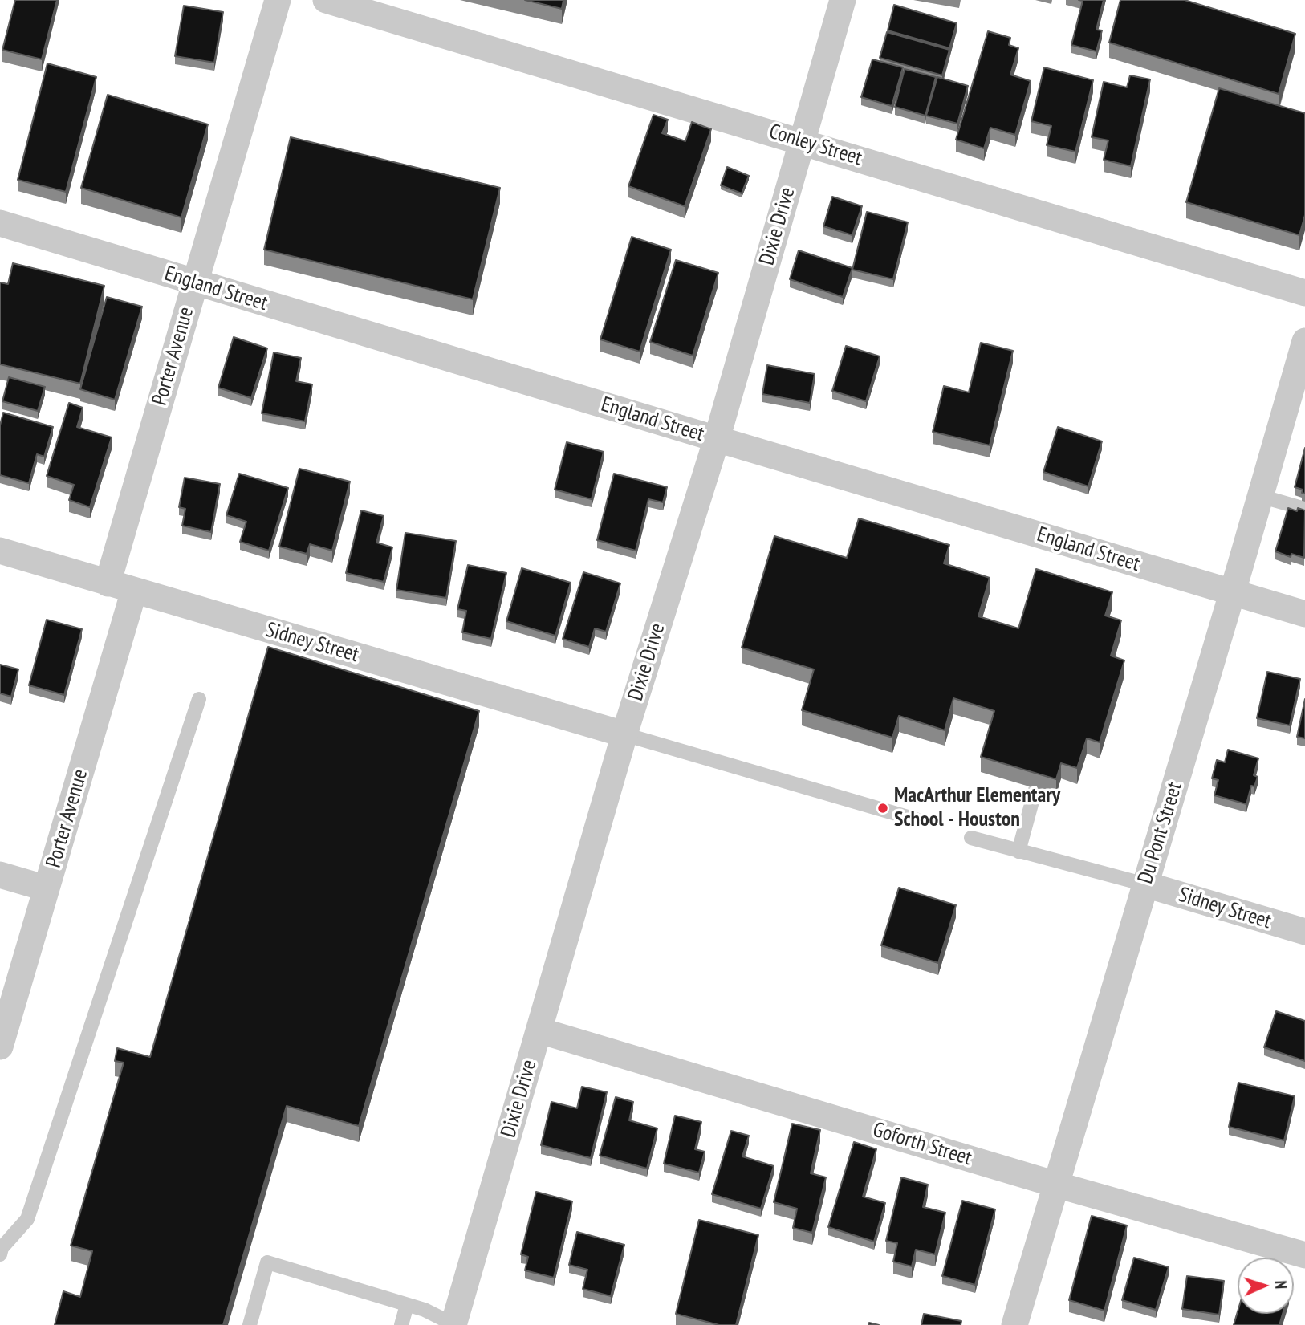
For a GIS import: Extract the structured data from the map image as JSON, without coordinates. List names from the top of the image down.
{
  "streets": {
    "street": [
      "Conley Street",
      "Dixie Drive",
      "England Street",
      "Porter Avenue",
      "Sidney Street",
      "Du Pont Street",
      "Goforth Street"
    ]
  },
  "crossings": [
    ["Conley Street", "Dixie Drive"],
    ["Dixie Drive", "England Street"],
    ["Dixie Drive", "Sidney Street"],
    ["Dixie Drive", "Goforth Street"],
    ["England Street", "Porter Avenue"],
    ["England Street", "Du Pont Street"],
    ["Porter Avenue", "Sidney Street"],
    ["Sidney Street", "Du Pont Street"],
    ["Du Pont Street", "Goforth Street"]
  ],
  "places": ["MacArthur Elementary School - Houston"],
  "north": "right"
}
